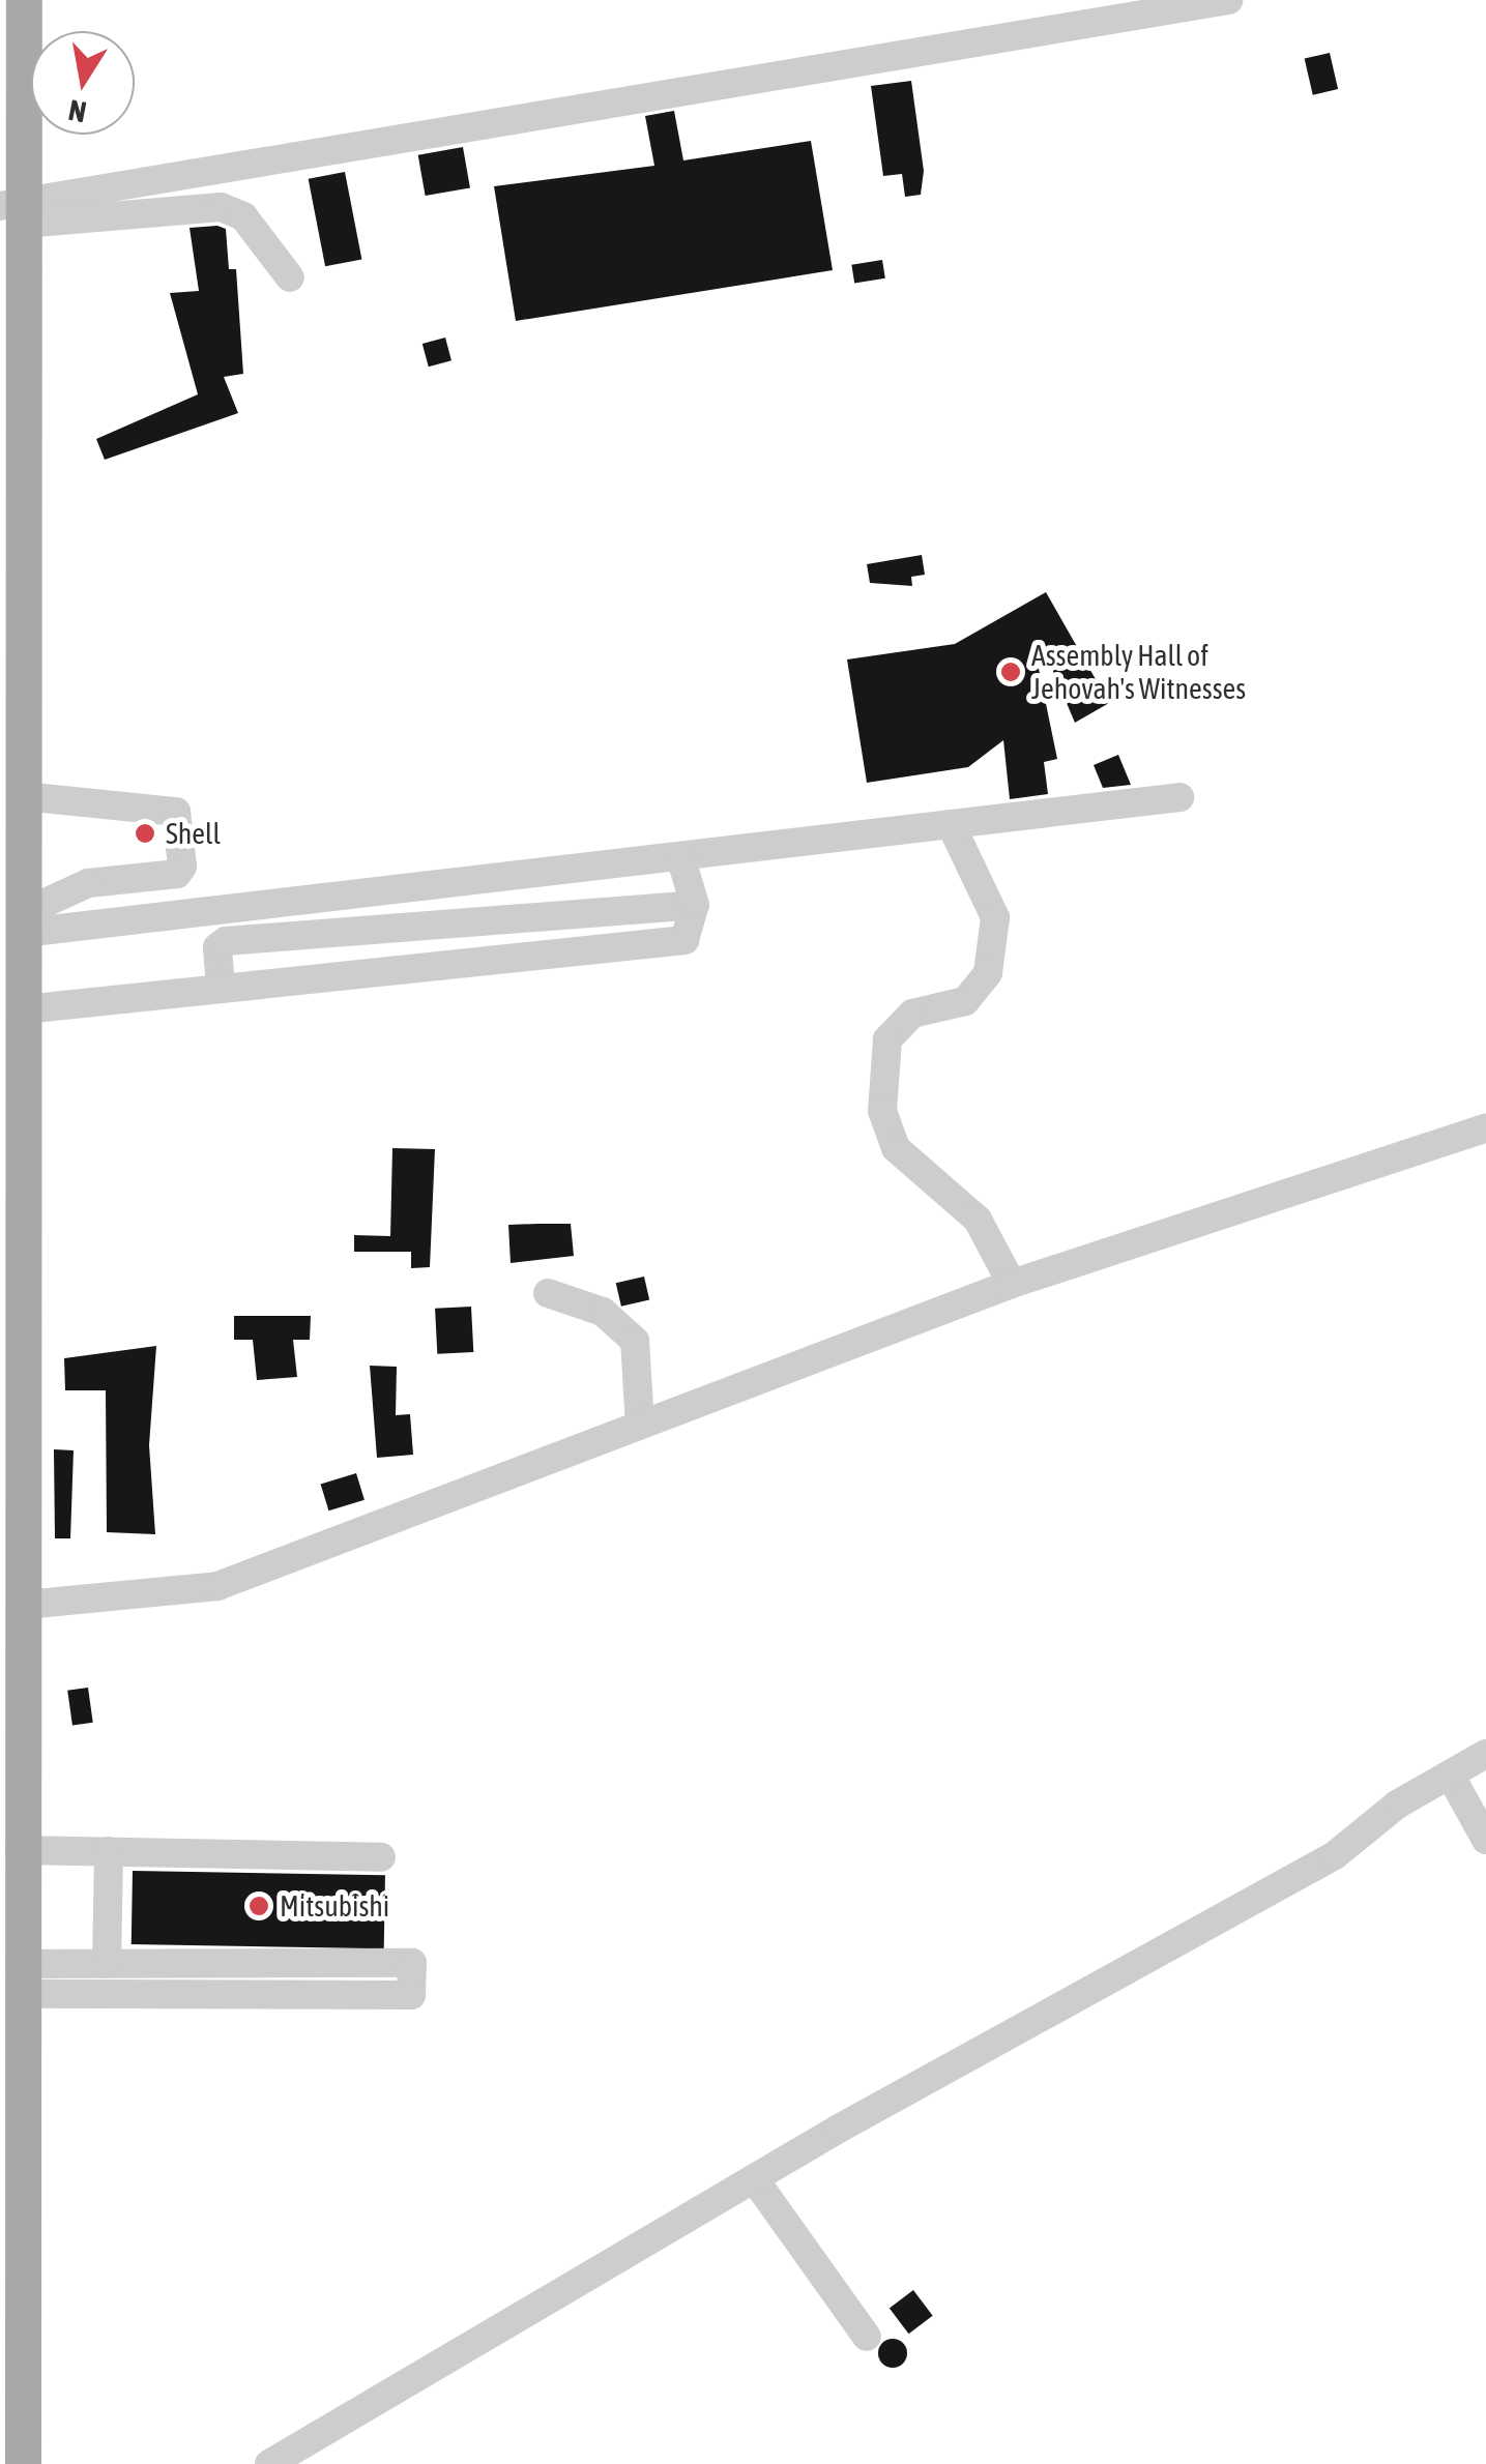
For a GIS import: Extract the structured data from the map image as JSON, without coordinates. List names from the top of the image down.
{
  "places": ["Assembly Hall of Jehovah's Witnesses", "Shell", "Mitsubishi"],
  "north": "bottom"
}
